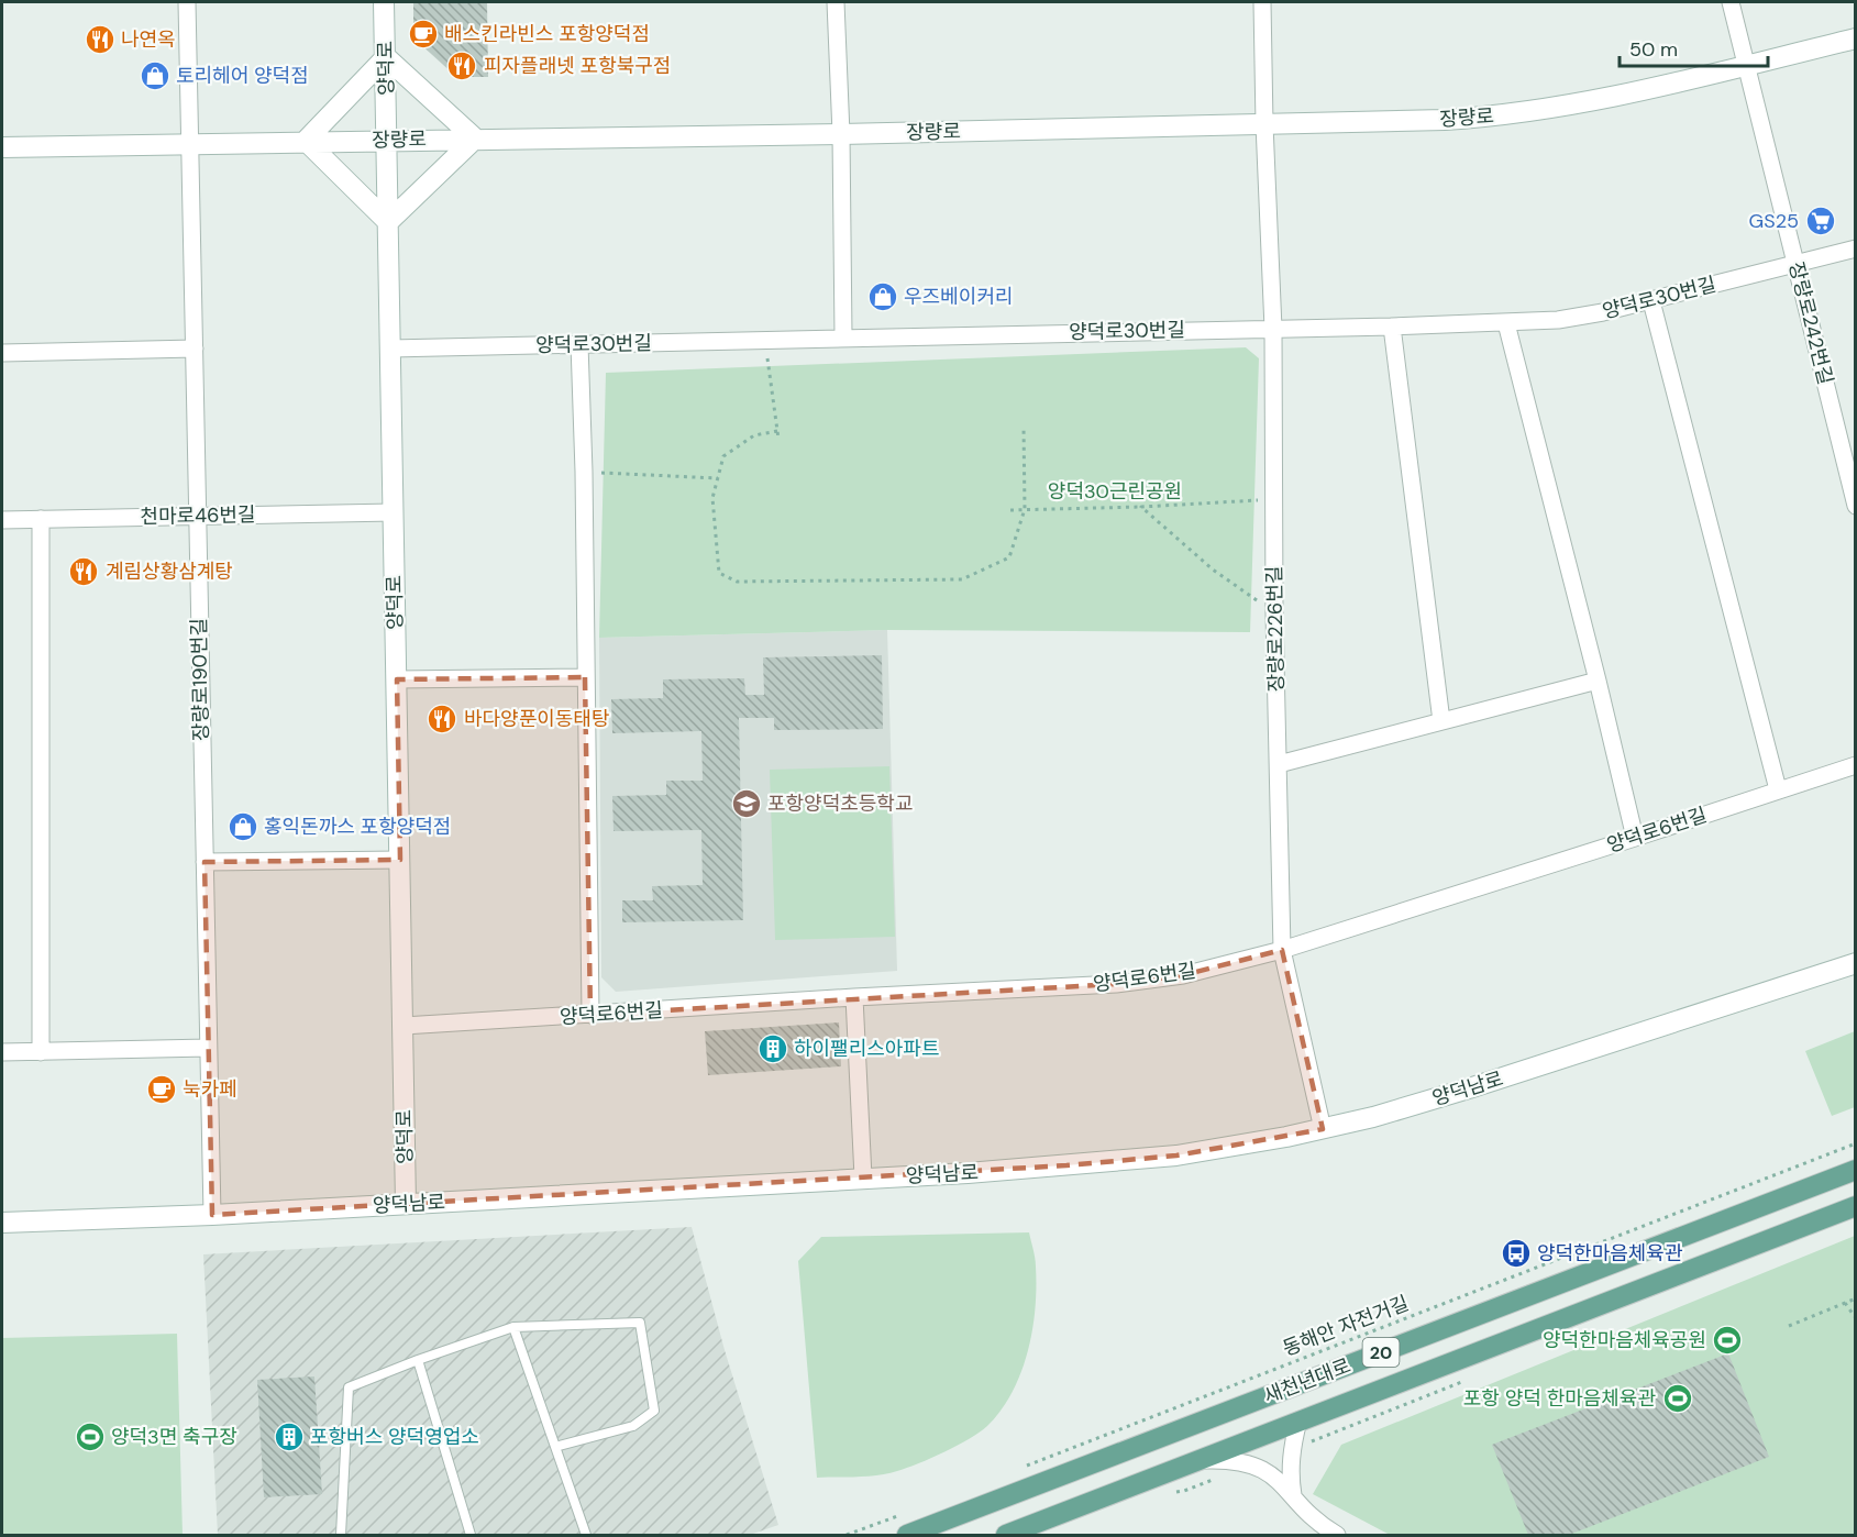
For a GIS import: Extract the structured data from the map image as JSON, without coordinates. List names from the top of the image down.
{
  "streets": {
    "main road": ["20", "새천년대로"],
    "street": [
      "양덕로",
      "장량로",
      "양덕로30번길",
      "장량로242번길",
      "천마로46번길",
      "장량로226번길",
      "장량로190번길",
      "양덕로6번길",
      "양덕남로"
    ],
    "path": ["동해안 자전거길"]
  },
  "crossings": [
    ["양덕로", "장량로"],
    ["양덕로", "양덕로30번길"],
    ["양덕로", "천마로46번길"],
    ["양덕로", "양덕로6번길"],
    ["양덕로", "양덕남로"],
    ["장량로", "장량로242번길"],
    ["장량로", "장량로226번길"],
    ["장량로", "장량로190번길"],
    ["양덕로30번길", "장량로242번길"],
    ["양덕로30번길", "장량로226번길"],
    ["천마로46번길", "장량로190번길"],
    ["장량로226번길", "양덕로6번길"],
    ["장량로226번길", "양덕남로"],
    ["장량로190번길", "양덕남로"]
  ],
  "parks": ["양덕30근린공원"],
  "places": {
    "cafe": ["배스킨라빈스 포항양덕점", "눅카페"],
    "restaurant": [
      "나연옥",
      "피자플래넷 포항북구점",
      "계림상황삼계탕",
      "바다양푼이동태탕"
    ],
    "shop": ["토리헤어 양덕점", "우즈베이커리", "홍익돈까스 포항양덕점"],
    "supermarket": ["GS25"],
    "school or university": ["포항양덕초등학교"],
    "building": ["하이팰리스아파트", "포항버스 양덕영업소"],
    "bus stop": ["양덕한마음체육관"],
    "sports": ["양덕한마음체육공원", "포항 양덕 한마음체육관", "양덕3면 축구장"]
  },
  "scale_bar": "50 m"
}
